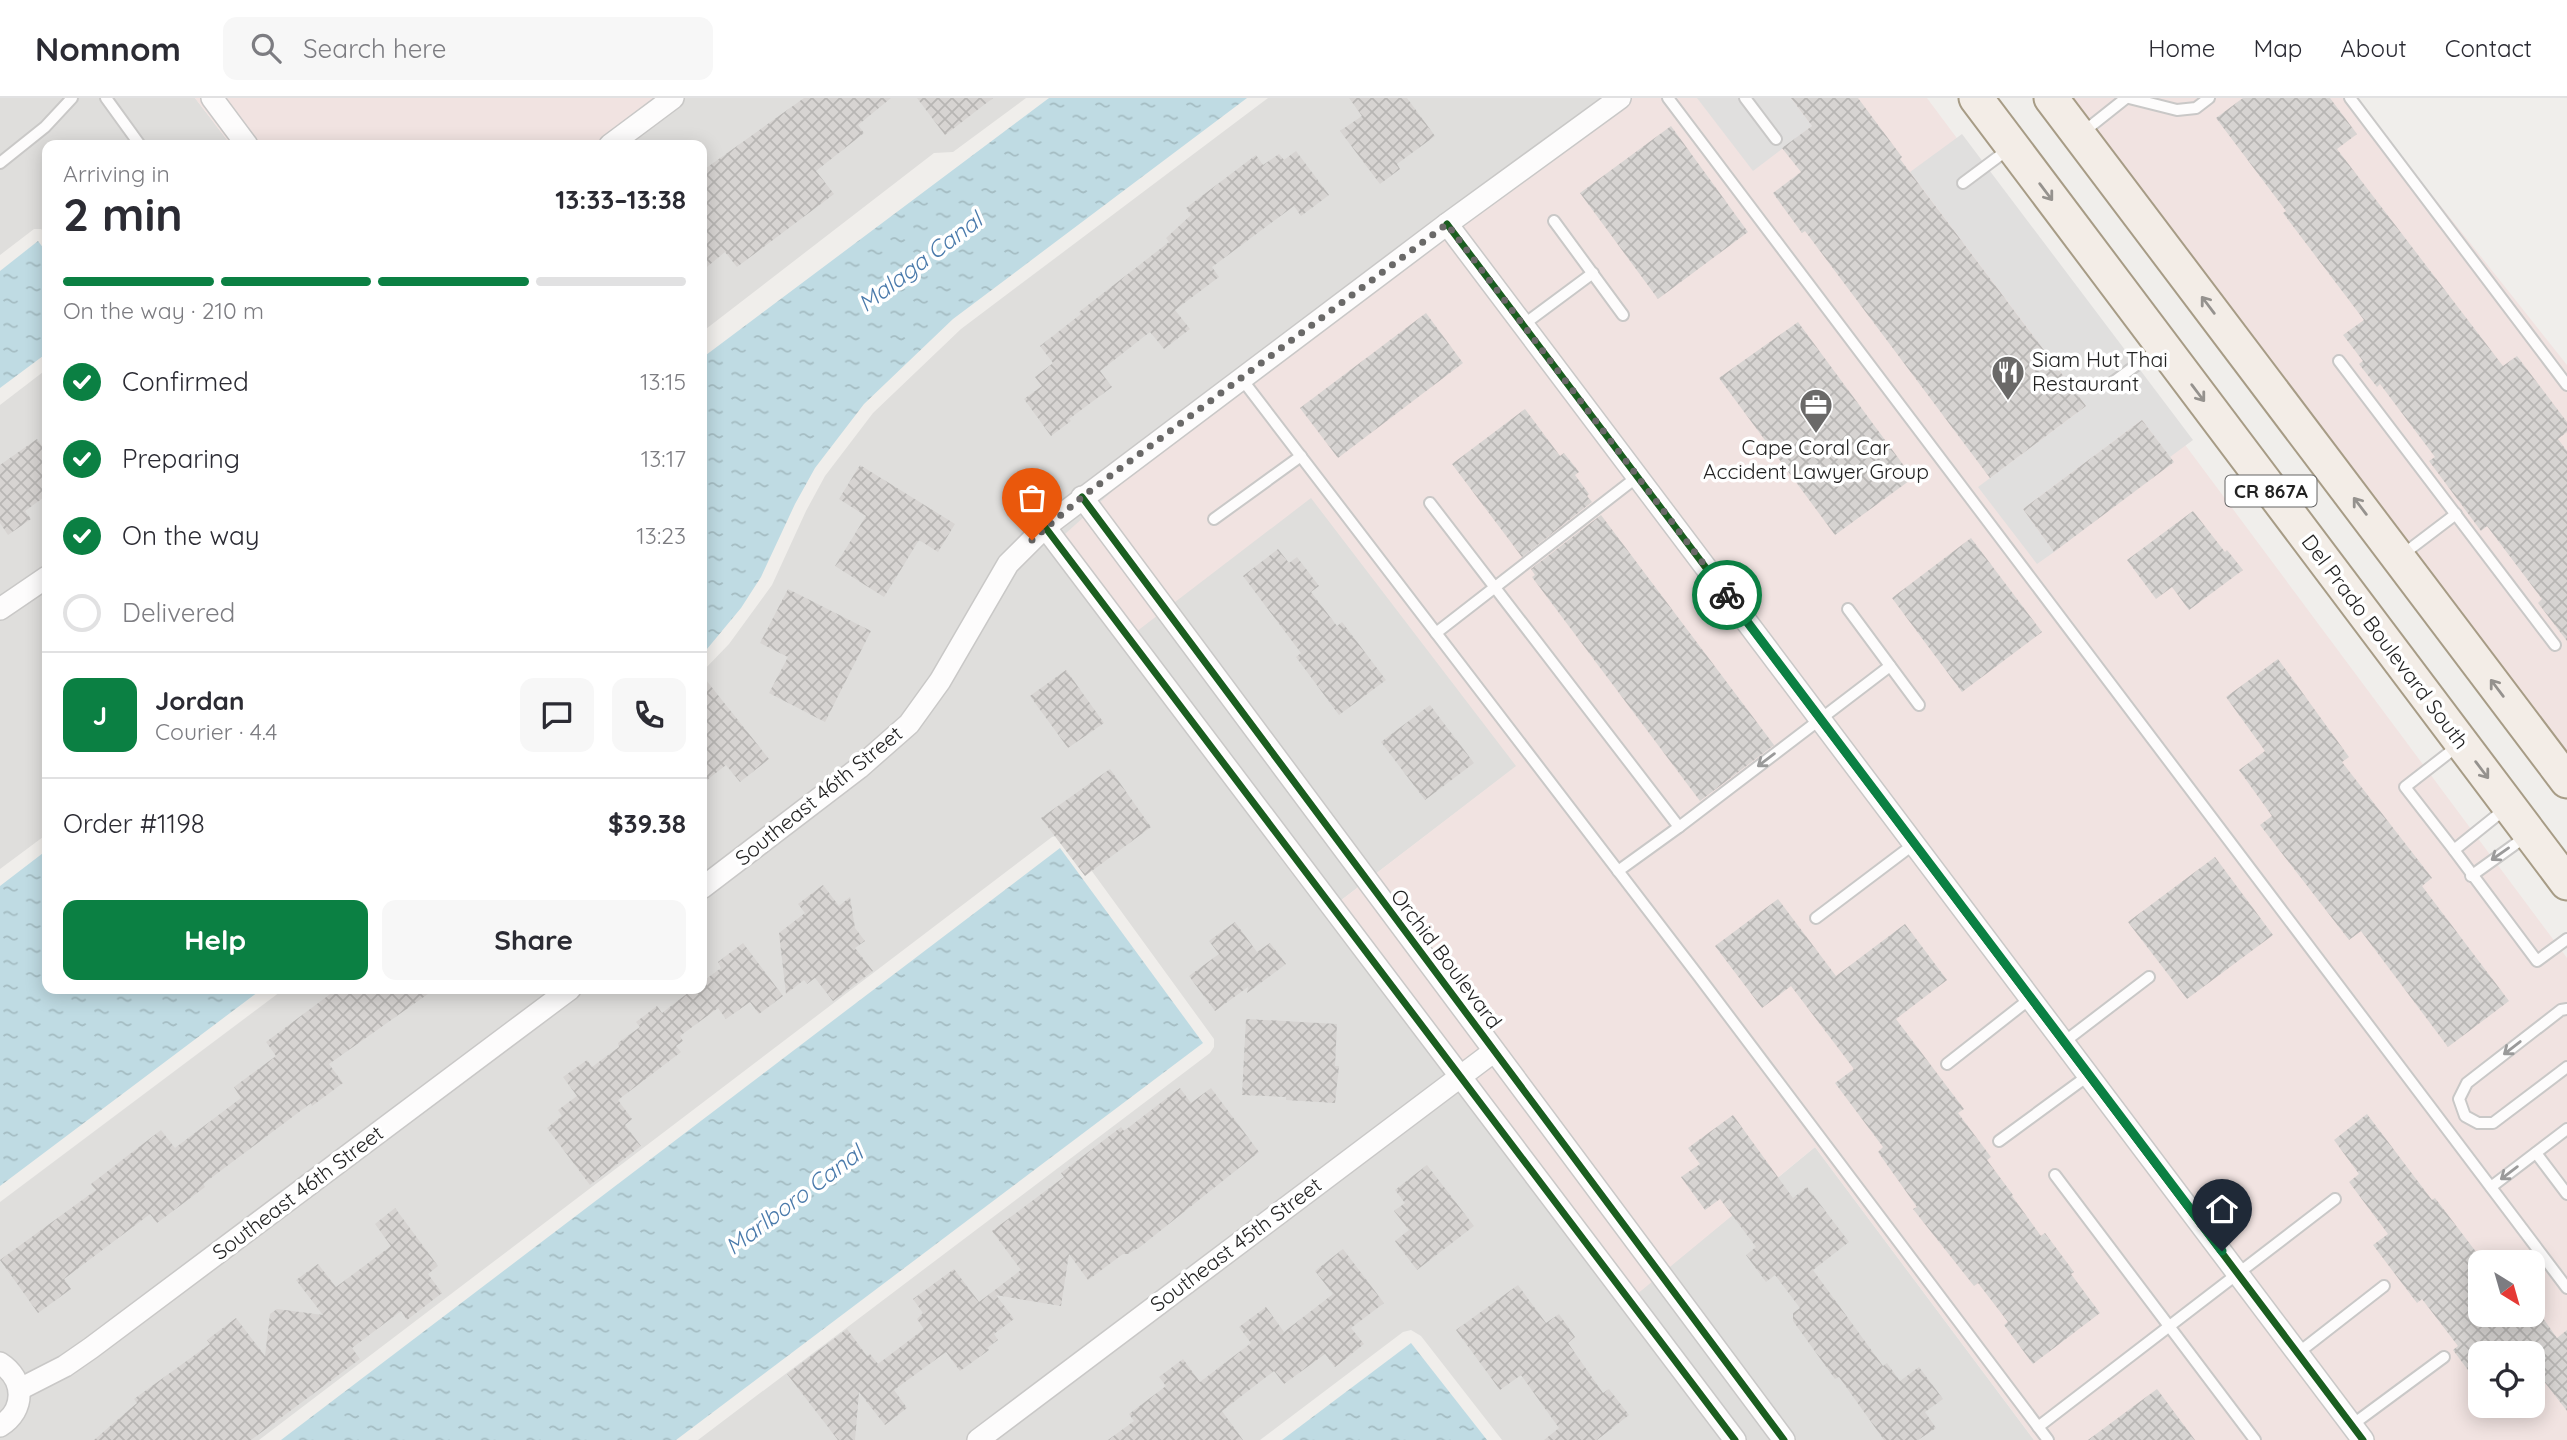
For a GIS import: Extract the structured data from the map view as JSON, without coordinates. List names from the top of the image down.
{
  "streets": {
    "main road": ["CR 867A", "Del Prado Boulevard South"],
    "street": ["Southeast 46th Street", "Orchid Boulevard", "Southeast 45th Street"]
  },
  "crossings": [
    ["Southeast 46th Street", "Orchid Boulevard"],
    ["Orchid Boulevard", "Southeast 45th Street"]
  ],
  "water": ["Malaga Canal", "Marlboro Canal"],
  "places": {
    "restaurant": ["Siam Hut Thai Restaurant"],
    "office": ["Cape Coral Car Accident Lawyer Group"]
  },
  "north": "bottom right",
  "page": {
    "header": "Nomnom",
    "search": "Search here",
    "nav": [
      "Home",
      "Map",
      "About",
      "Contact"
    ],
    "heading": ["2 min", "Arriving in", "13:33–13:38"],
    "panel": [
      "Jordan",
      "Courier · 4.4",
      "Order #1198",
      "$39.38"
    ],
    "bar": "On the way · 210 m",
    "list": [
      ["Confirmed", "13:15"],
      ["Preparing", "13:17"],
      ["On the way", "13:23"],
      "Delivered"
    ],
    "round": "J",
    "buttons": ["Help", "Share"]
  }
}
